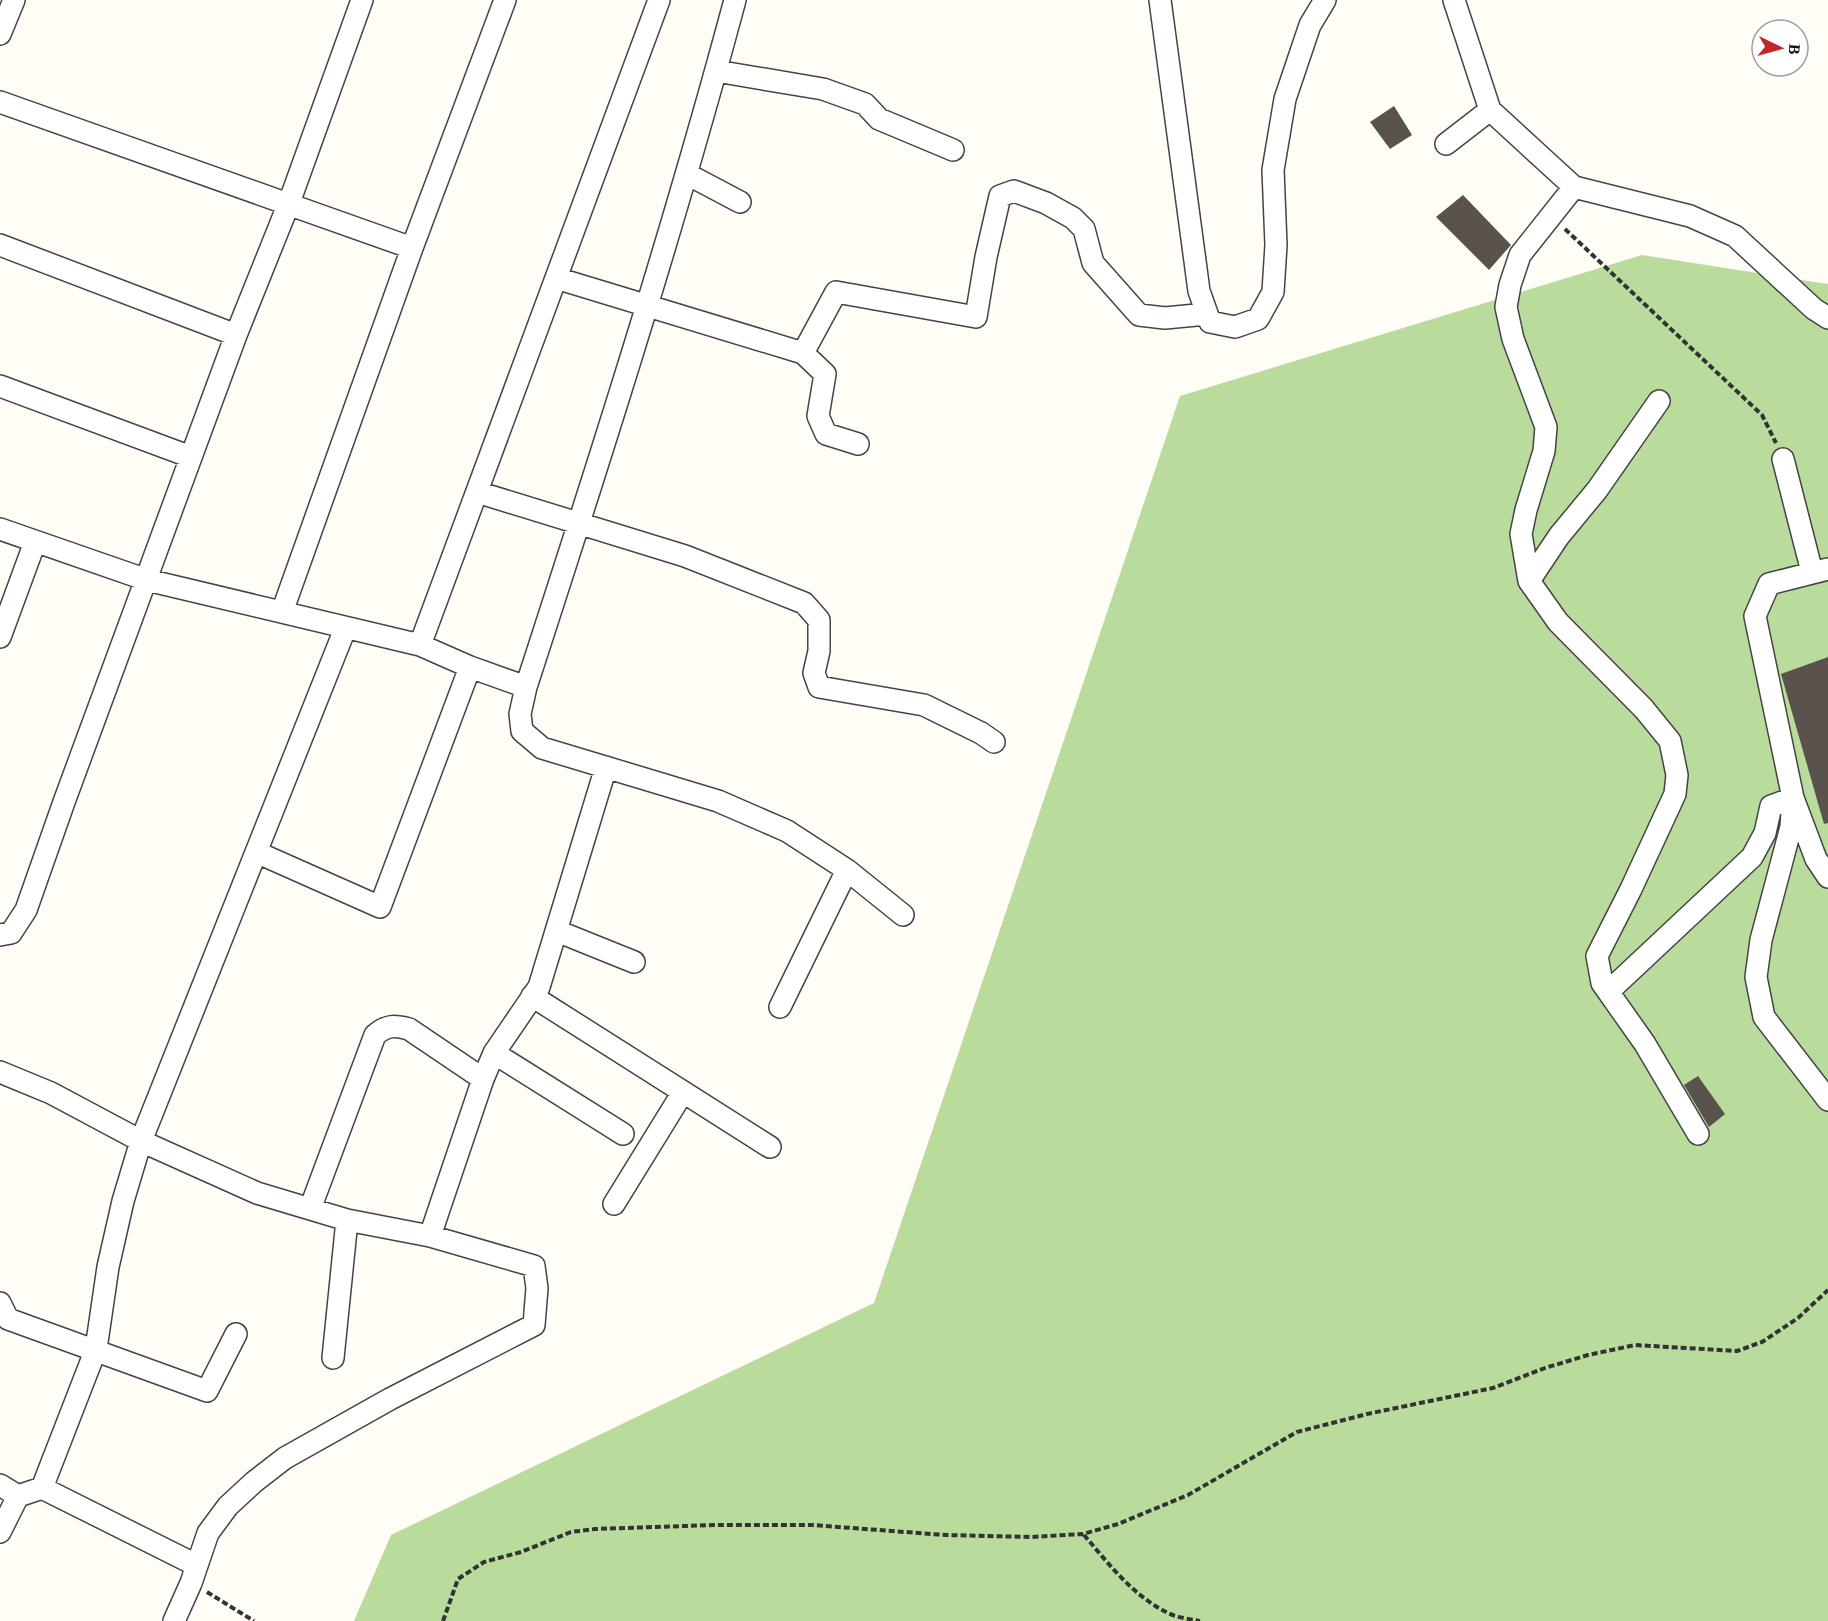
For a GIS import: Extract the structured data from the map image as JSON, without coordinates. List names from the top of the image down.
{
  "north": "right"
}
